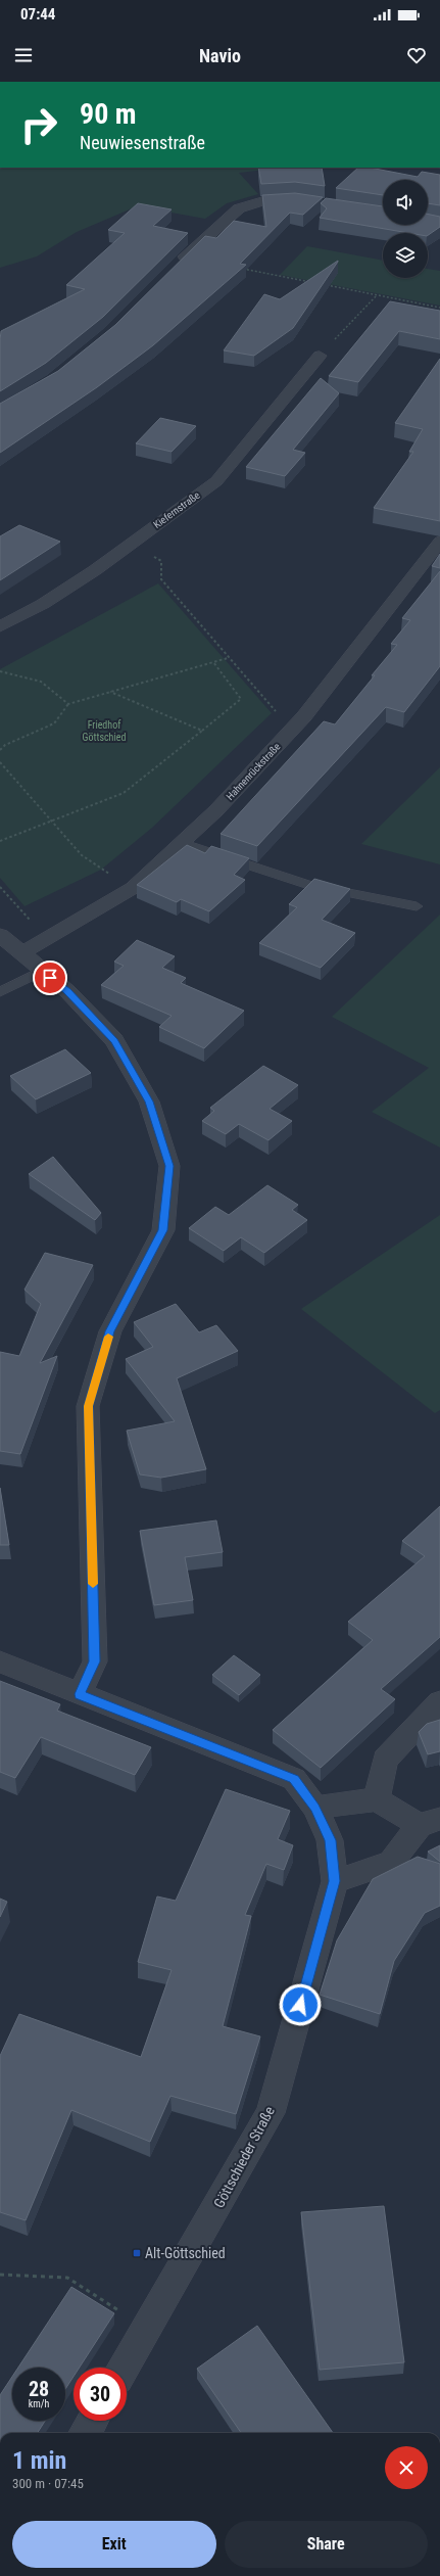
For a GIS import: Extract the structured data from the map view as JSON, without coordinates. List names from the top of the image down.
{
  "streets": {
    "street": ["Kiefernstraße", "Hahnenrückstraße", "Göttschieder Straße"]
  },
  "parks": ["Friedhof Göttschied"],
  "places": {
    "transit": ["Alt-Göttschied"]
  },
  "page": {
    "status": "07:44",
    "header": "Navio",
    "turn": ["90 m", "Neuwiesenstraße"],
    "speed": "28 km/h",
    "limit": "30",
    "heading": ["1 min", "300 m · 07:45"],
    "buttons": ["Exit", "Share"]
  }
}
